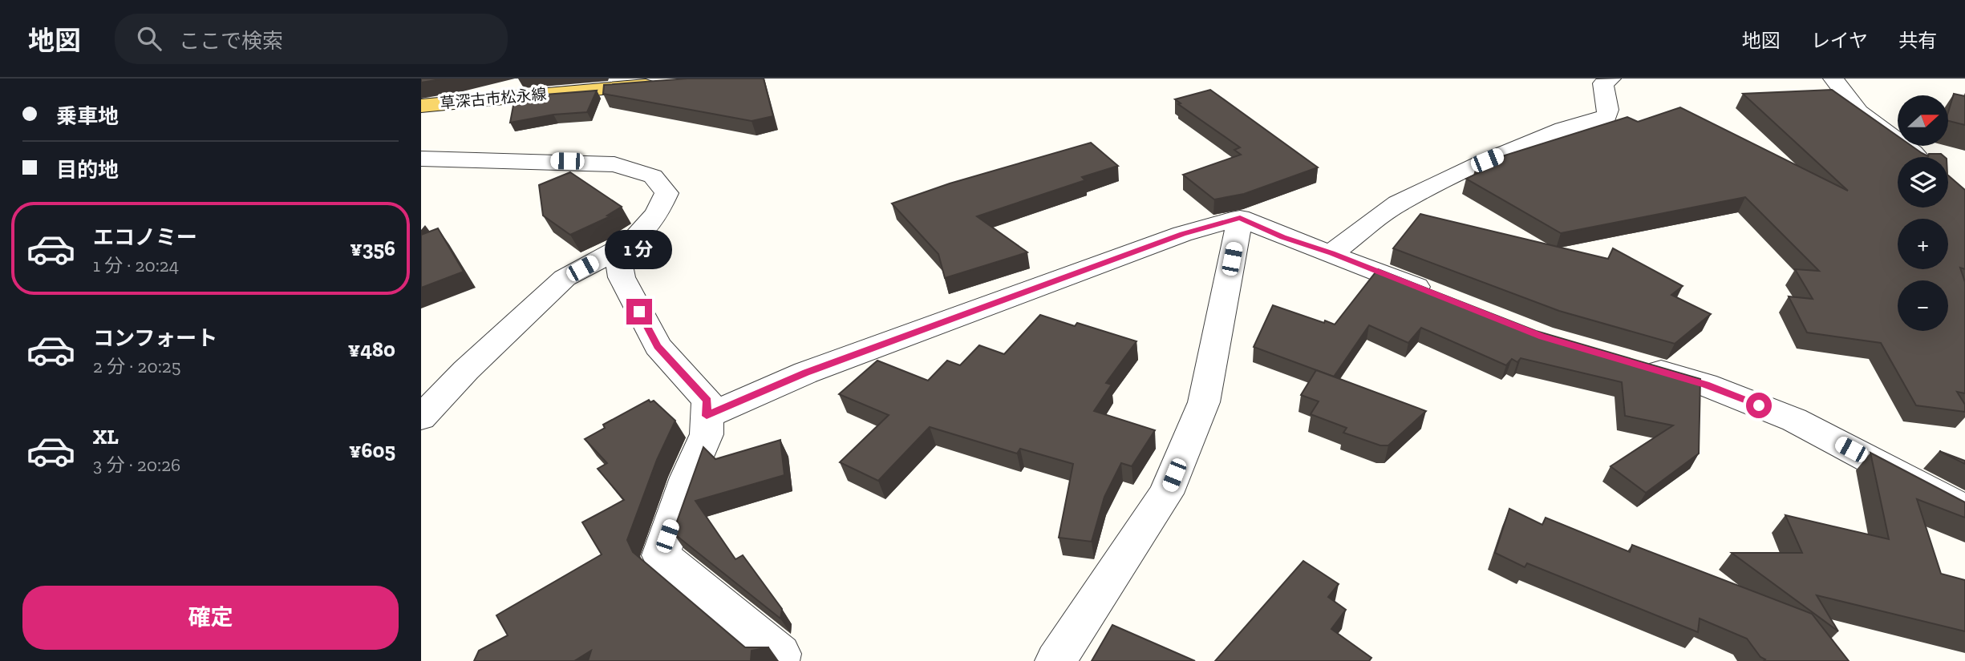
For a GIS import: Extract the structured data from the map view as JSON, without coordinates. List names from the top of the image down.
{
  "streets": {
    "main road": ["草深古市松永線"]
  },
  "north": "right",
  "page": {
    "header": "地図",
    "search": "ここで検索",
    "nav": ["地図", "レイヤ", "共有"],
    "banner": ["乗車地", "目的地"],
    "map_buttons": ["+", "−"],
    "list": [
      {
        "name": "エコノミー",
        "note": "1 分 · 20:24",
        "value": "¥356"
      },
      {
        "name": "コンフォート",
        "note": "2 分 · 20:25",
        "value": "¥480"
      },
      {
        "name": "XL",
        "note": "3 分 · 20:26",
        "value": "¥605"
      }
    ],
    "bubble": "1 分",
    "buttons": "確定"
  }
}
